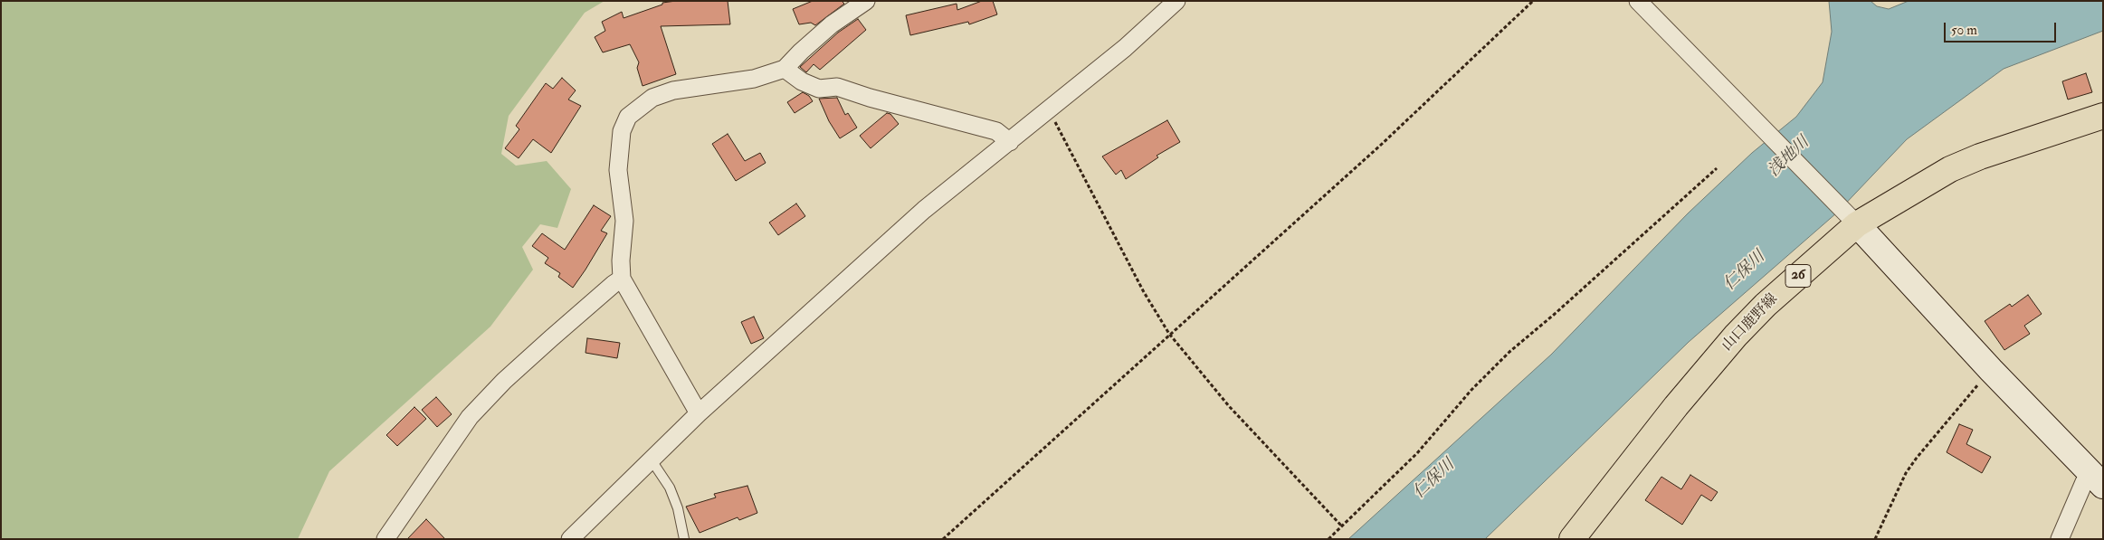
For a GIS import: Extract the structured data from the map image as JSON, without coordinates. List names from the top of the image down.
{
  "streets": {
    "main road": ["26", "山口鹿野線"]
  },
  "water": ["浅地川", "仁保川"],
  "scale_bar": "50 m"
}
